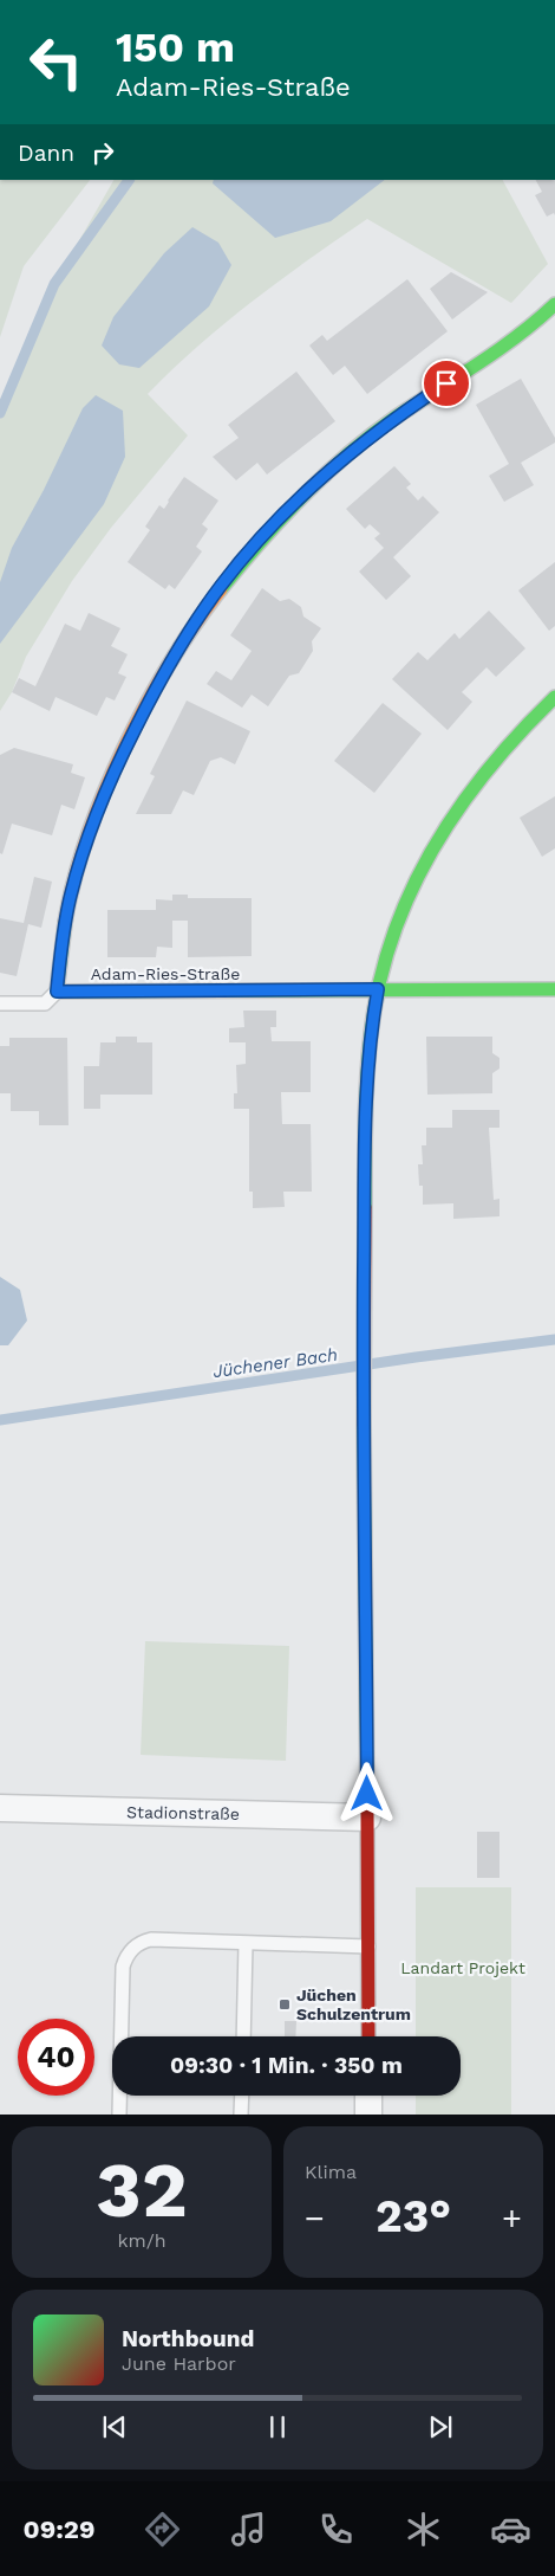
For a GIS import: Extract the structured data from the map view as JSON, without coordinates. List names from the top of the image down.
{
  "streets": {
    "street": ["Adam-Ries-Straße", "Stadionstraße"]
  },
  "water": ["Jüchener Bach"],
  "parks": ["Landart Projekt"],
  "places": {
    "transit": ["Jüchen Schulzentrum"]
  },
  "page": {
    "turn": ["150 m", "Adam-Ries-Straße"],
    "then": "Dann",
    "limit": "40",
    "trip": "09:30 · 1 Min. · 350 m",
    "tile": [
      ["32", "km/h"],
      "Klima"
    ],
    "heat": ["−", "23°", "+"],
    "song": ["Northbound", "June Harbor"],
    "tabs": "09:29"
  }
}
